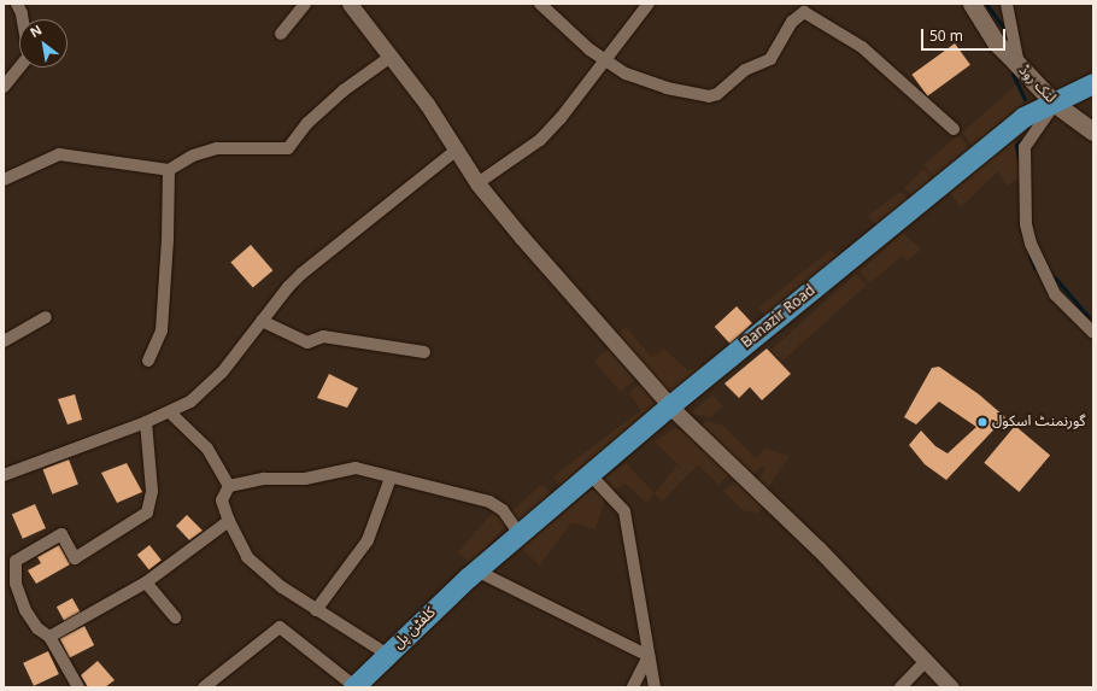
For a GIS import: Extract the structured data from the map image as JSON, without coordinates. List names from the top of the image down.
{
  "streets": {
    "highway": ["Banazir Road", "کلفٹن پل"],
    "main road": ["لنک روڈ"]
  },
  "crossings": [
    ["لنک روڈ", "Banazir Road"],
    ["Banazir Road", "کلفٹن پل"]
  ],
  "places": ["گورنمنٹ اسکول"],
  "scale_bar": "50 m",
  "north": "top left"
}
